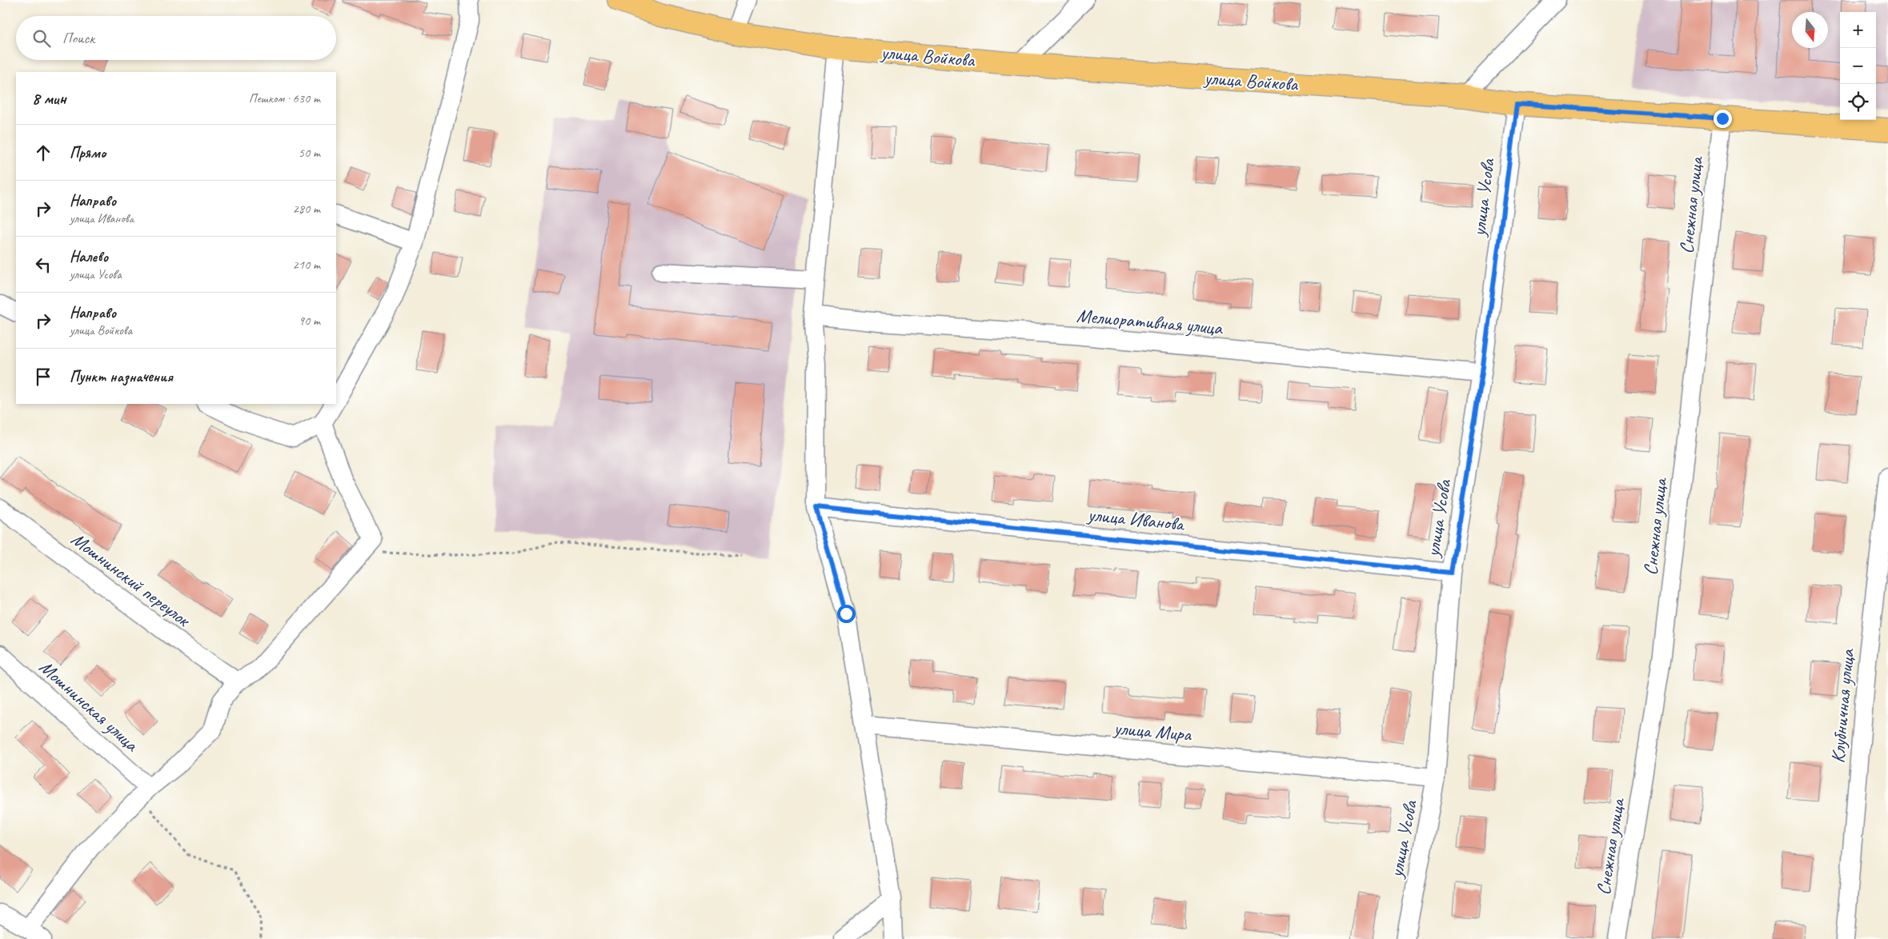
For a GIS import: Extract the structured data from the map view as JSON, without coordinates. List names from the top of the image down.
{
  "streets": {
    "main road": ["улица Войкова"],
    "street": [
      "улица Усова",
      "Снежная улица",
      "Мелиоративная улица",
      "улица Иванова",
      "Мошнинский переулок",
      "Мошнинская улица",
      "Клубничная улица",
      "улица Мира"
    ]
  },
  "crossings": [
    ["улица Войкова", "улица Усова"],
    ["улица Войкова", "Снежная улица"],
    ["улица Усова", "Мелиоративная улица"],
    ["улица Усова", "улица Иванова"],
    ["улица Усова", "улица Мира"]
  ],
  "north": "bottom",
  "page": {
    "map_buttons": ["+", "−"],
    "search": "Поиск",
    "heading": ["8 мин", "Пешком · 630 m"],
    "list": [
      ["Прямо", "50 m"],
      ["Направо", "улица Иванова", "280 m"],
      ["Налево", "улица Усова", "210 m"],
      ["Направо", "улица Войкова", "90 m"],
      "Пункт назначения"
    ]
  }
}
